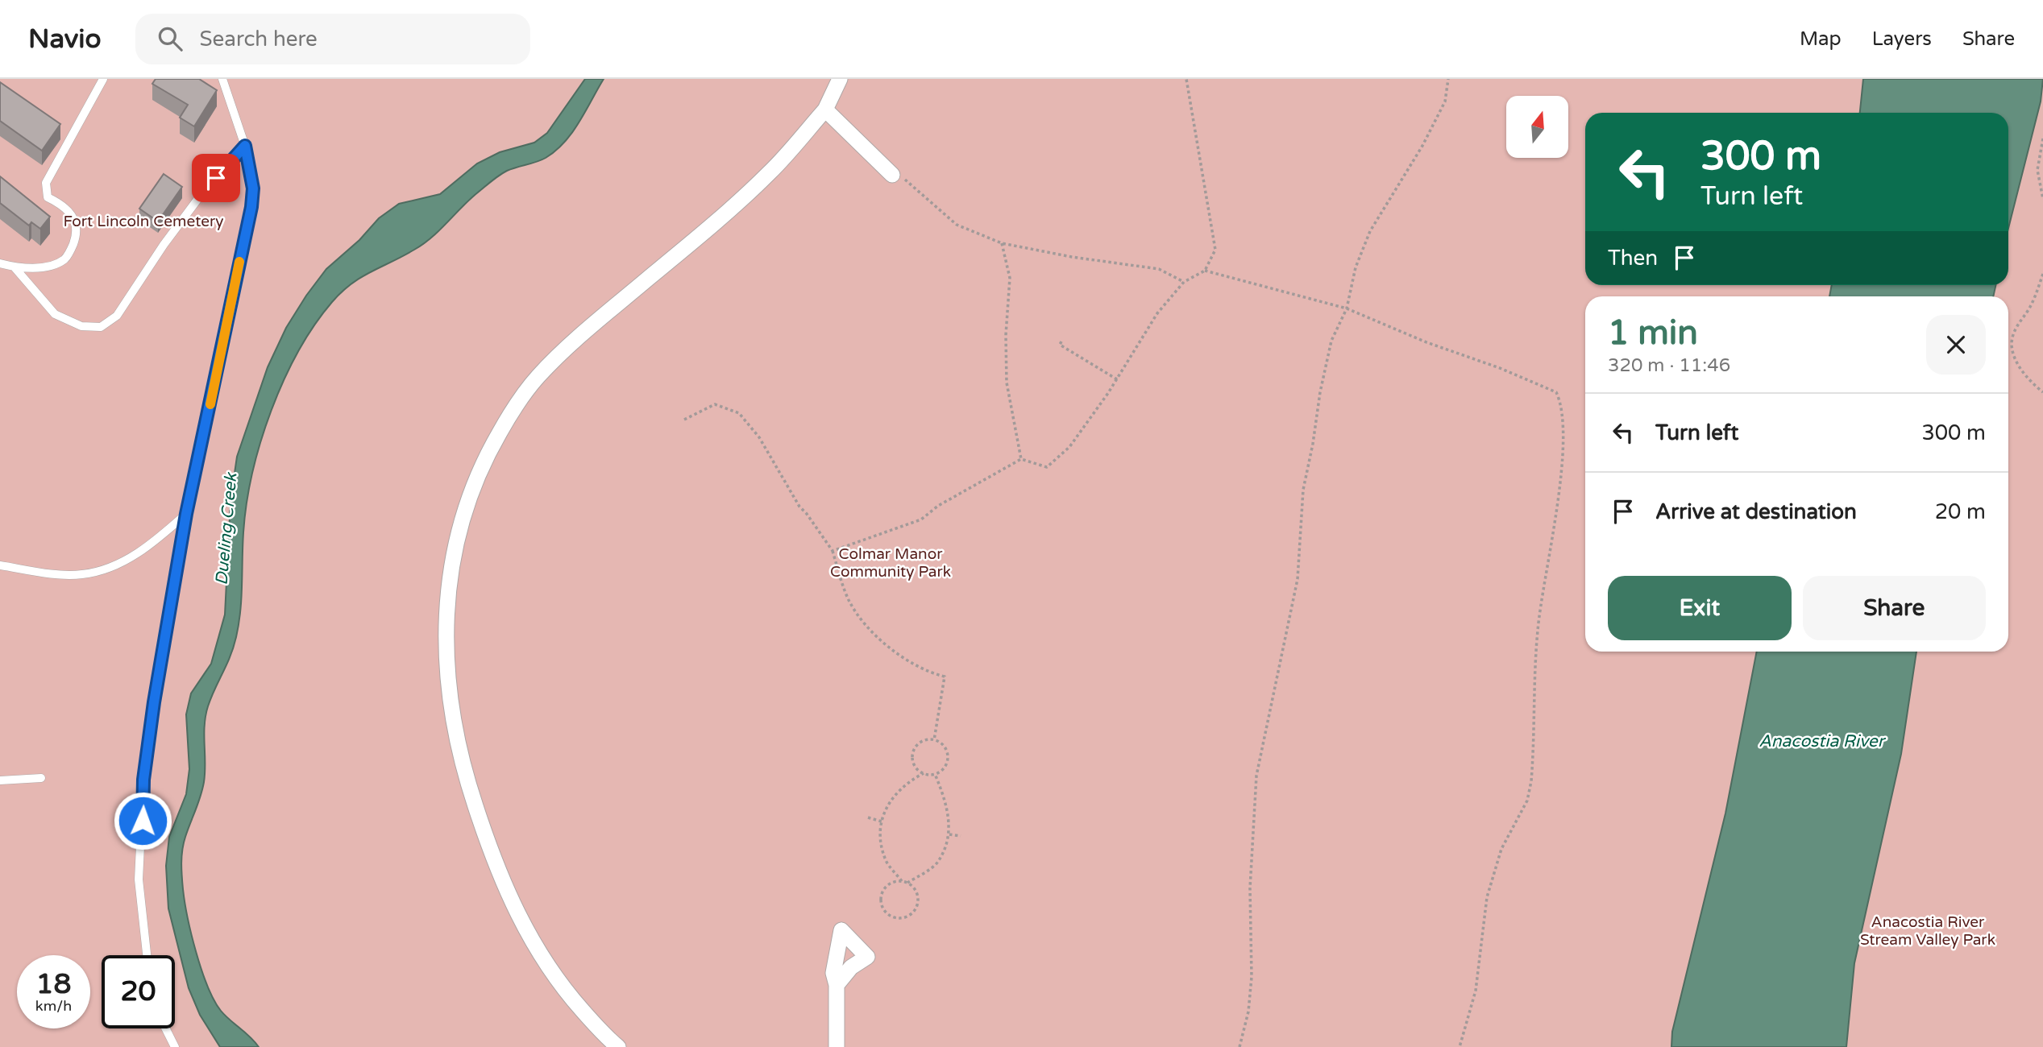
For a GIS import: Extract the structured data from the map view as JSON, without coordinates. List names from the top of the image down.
{
  "water": ["Dueling Creek", "Anacostia River"],
  "parks": ["Fort Lincoln Cemetery", "Colmar Manor Community Park", "Anacostia River Stream Valley Park"],
  "north": "top",
  "page": {
    "header": "Navio",
    "search": "Search here",
    "nav": ["Map", "Layers", "Share"],
    "turn": ["300 m", "Turn left"],
    "then": "Then",
    "heading": ["1 min", "320 m · 11:46"],
    "list": [
      {
        "name": "Turn left",
        "value": "300 m"
      },
      {
        "name": "Arrive at destination",
        "value": "20 m"
      }
    ],
    "buttons": ["Exit", "Share"],
    "speed": "18 km/h",
    "limit": "20"
  }
}
